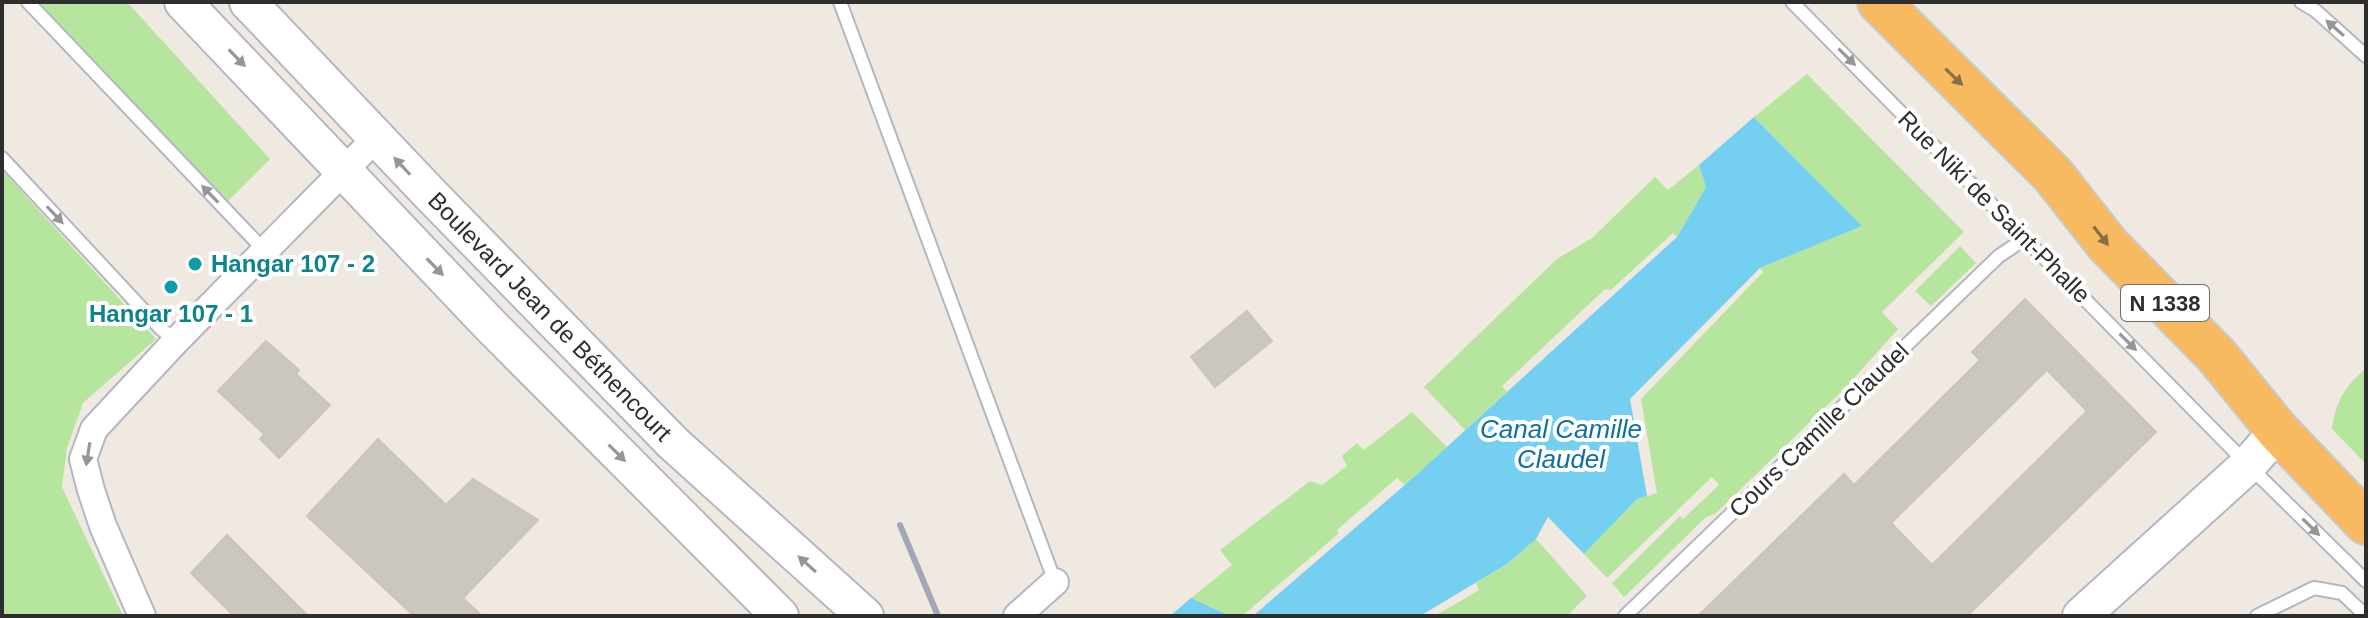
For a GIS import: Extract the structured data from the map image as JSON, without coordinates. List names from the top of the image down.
{
  "streets": {
    "highway": ["N 1338"],
    "main road": ["Boulevard Jean de Béthencourt"],
    "lane": ["Rue Niki de Saint-Phalle", "Cours Camille Claudel"]
  },
  "one_way": ["Rue Niki de Saint-Phalle"],
  "water": ["Canal Camille Claudel"],
  "places": ["Hangar 107 - 2", "Hangar 107 - 1"]
}
